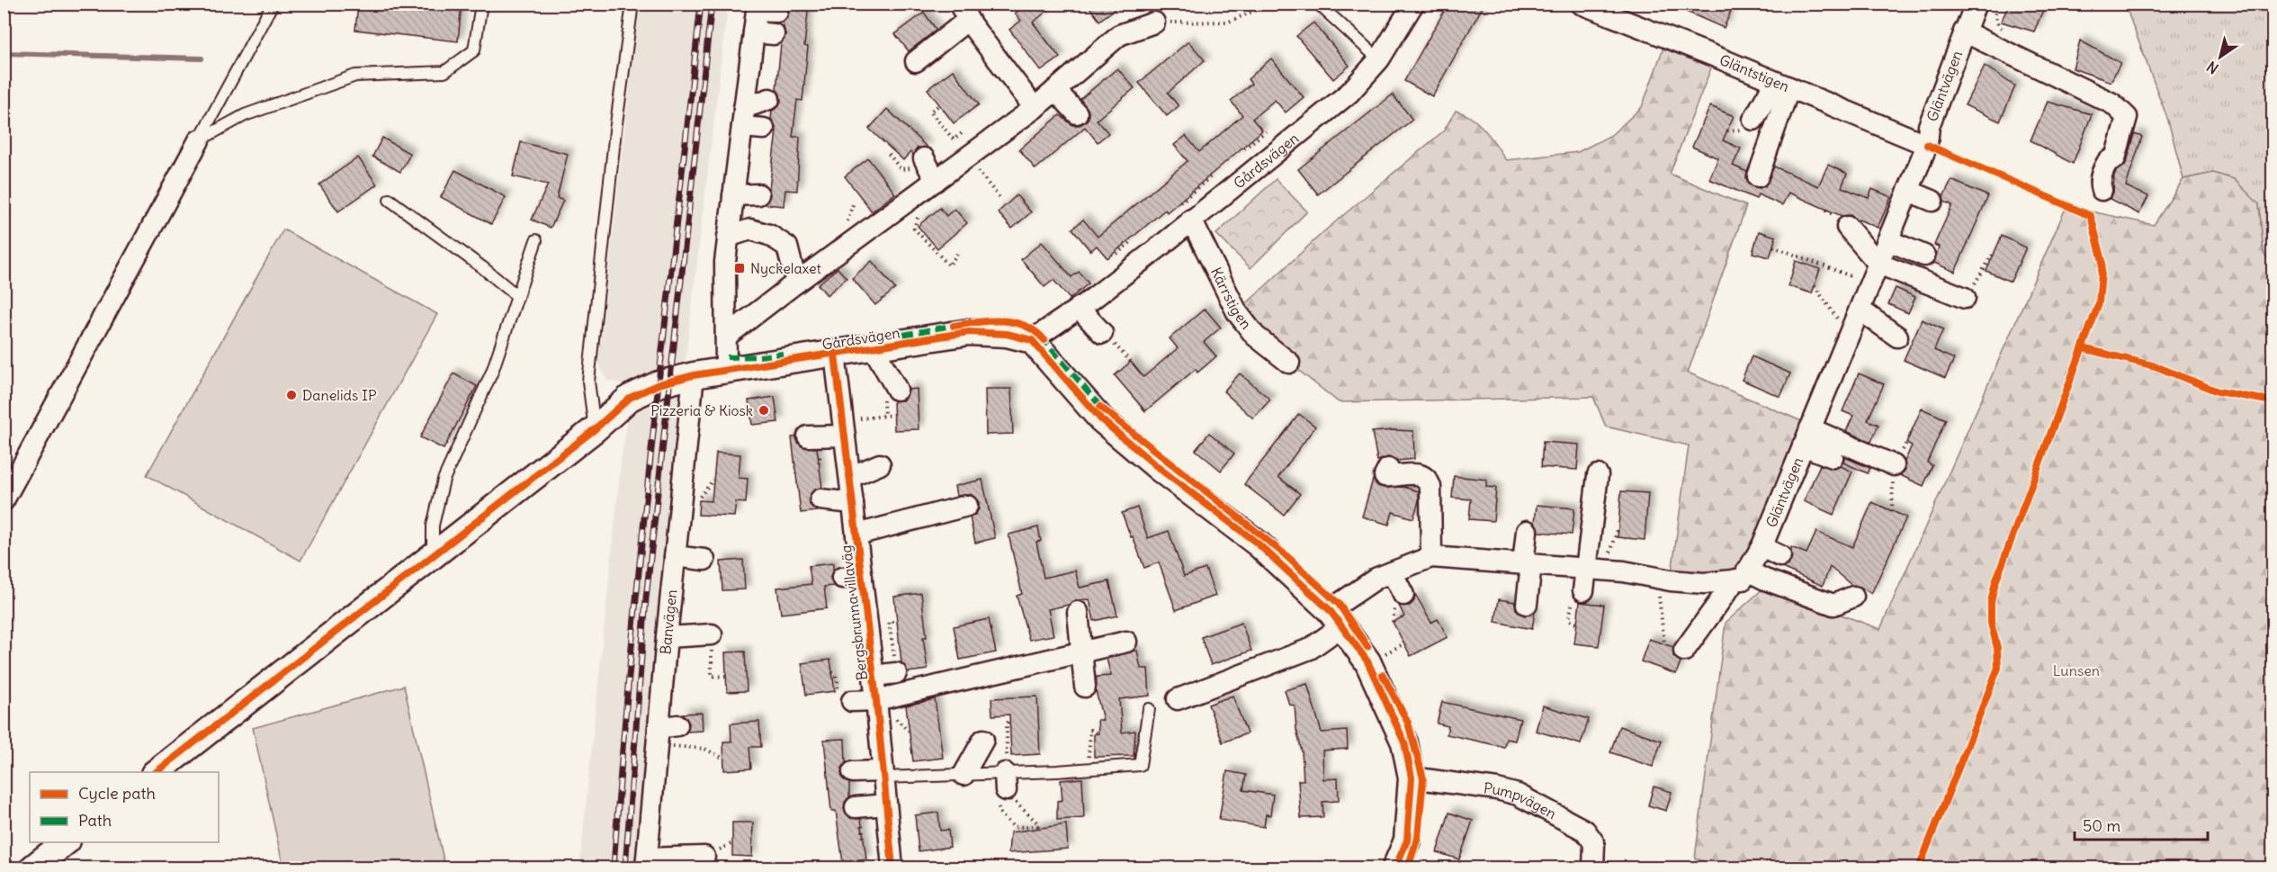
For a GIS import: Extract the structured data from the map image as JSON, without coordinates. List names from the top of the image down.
{
  "streets": {
    "street": [
      "Gläntstigen",
      "Gläntvägen",
      "Gårdsvägen",
      "Kärrstigen",
      "Bergsbrunna villaväg",
      "Banvägen",
      "Pumpvägen"
    ]
  },
  "crossings": [
    ["Gläntstigen", "Gläntvägen"],
    ["Gårdsvägen", "Kärrstigen"],
    ["Gårdsvägen", "Bergsbrunna villaväg"],
    ["Gårdsvägen", "Banvägen"]
  ],
  "parks": ["Lunsen"],
  "places": {
    "transit": ["Nyckelaxet"],
    "other": ["Danelids IP", "Pizzeria & Kiosk"]
  },
  "legend": ["Cycle path", "Path"],
  "scale_bar": "50 m",
  "north": "bottom left"
}
